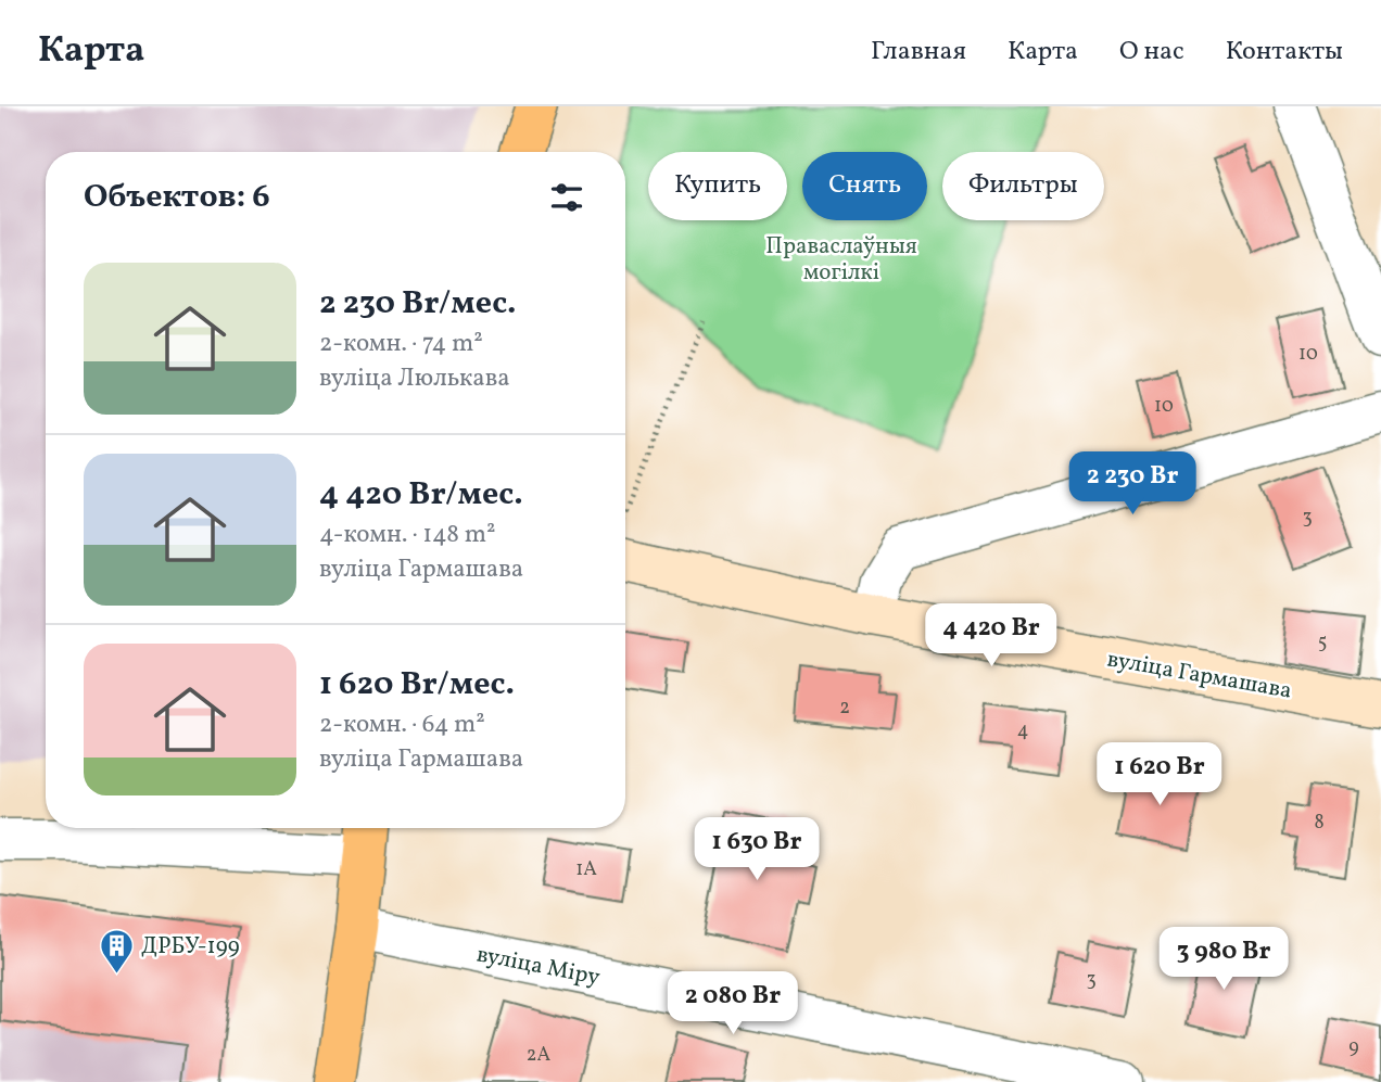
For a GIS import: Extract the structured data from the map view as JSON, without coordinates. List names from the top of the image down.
{
  "streets": {
    "main road": ["вуліца Гармашава"],
    "street": ["вуліца Міру"]
  },
  "parks": ["Праваслаўныя могілкі"],
  "places": {
    "building": ["ДРБУ-199"]
  },
  "house_numbers": [
    "10",
    "10",
    "3",
    "5",
    "2",
    "4",
    "8",
    "1А",
    "3",
    "9",
    "2А"
  ],
  "page": {
    "header": "Карта",
    "nav": [
      "Главная",
      "Карта",
      "О нас",
      "Контакты"
    ],
    "chip": ["Купить", "Снять", "Фильтры"],
    "heading": "Объектов: 6",
    "list": [
      {
        "name": "2 230 Br/мес.",
        "note": "2-комн. · 74 m² · вуліца Люлькава"
      },
      {
        "name": "4 420 Br/мес.",
        "note": "4-комн. · 148 m² · вуліца Гармашава"
      },
      {
        "name": "1 620 Br/мес.",
        "note": "2-комн. · 64 m² · вуліца Гармашава"
      }
    ],
    "price": [
      "2 230 Br",
      "4 420 Br",
      "1 620 Br",
      "1 630 Br",
      "3 980 Br",
      "2 080 Br"
    ]
  }
}
